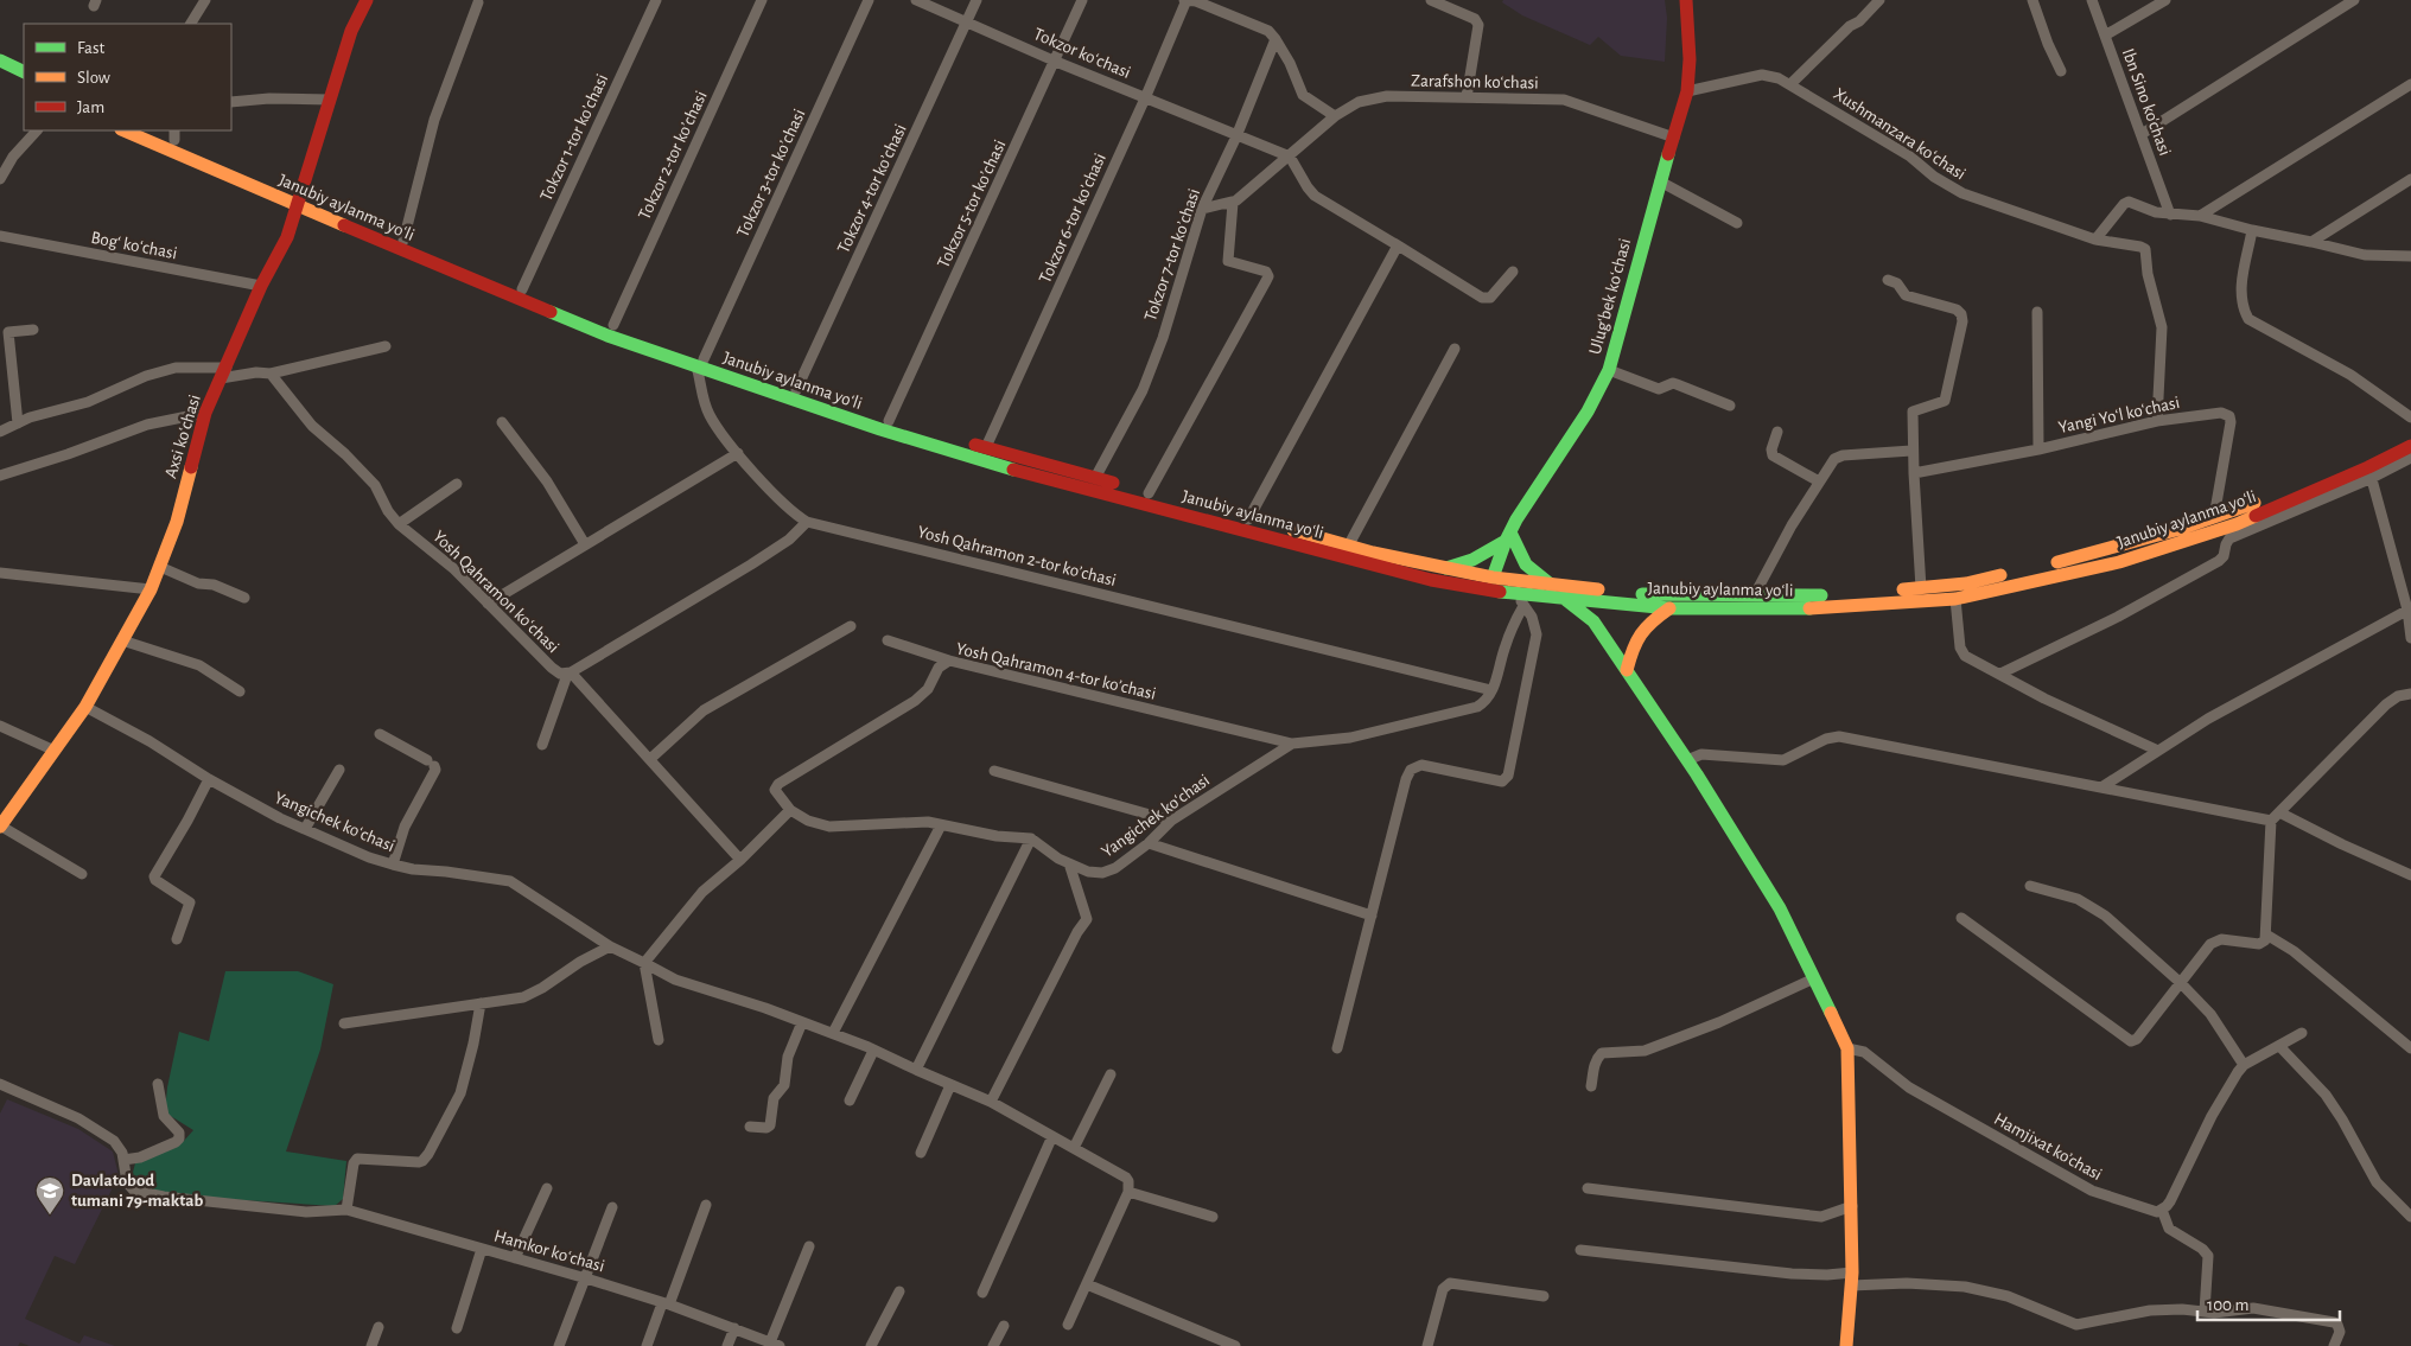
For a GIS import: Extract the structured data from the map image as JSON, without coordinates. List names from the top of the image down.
{
  "streets": {
    "main road": ["Janubiy aylanma yoʻli", "Ulugʻbek koʻchasi", "Axsi koʻchasi"],
    "street": [
      "Tokzor koʻchasi",
      "Zarafshon koʻchasi",
      "Ibn Sino ko'chasi",
      "Xushmanzara koʻchasi",
      "Tokzor 1-tor koʼchasi",
      "Tokzor 2-tor koʼchasi",
      "Tokzor 3-tor koʼchasi",
      "Tokzor 4-tor koʼchasi",
      "Tokzor 5-tor koʼchasi",
      "Tokzor 6-tor koʼchasi",
      "Bogʻ koʻchasi",
      "Tokzor 7-tor koʼchasi",
      "Yangi Yoʻl koʻchasi",
      "Yosh Qahramon 2-tor koʼchasi",
      "Yosh Qahramon koʻchasi",
      "Yosh Qahramon 4-tor koʼchasi",
      "Yangichek koʻchasi",
      "Hamjixat ko’chasi",
      "Hamkor koʻchasi"
    ]
  },
  "crossings": [
    ["Tokzor koʻchasi", "Tokzor 4-tor koʼchasi"],
    ["Tokzor koʻchasi", "Tokzor 5-tor koʼchasi"],
    ["Tokzor koʻchasi", "Tokzor 6-tor koʼchasi"],
    ["Tokzor koʻchasi", "Tokzor 7-tor koʼchasi"],
    ["Zarafshon koʻchasi", "Ulugʻbek koʻchasi"],
    ["Xushmanzara koʻchasi", "Ulugʻbek koʻchasi"],
    ["Xushmanzara koʻchasi", "Yangi Yoʻl koʻchasi"],
    ["Tokzor 1-tor koʼchasi", "Janubiy aylanma yoʻli"],
    ["Tokzor 2-tor koʼchasi", "Janubiy aylanma yoʻli"],
    ["Tokzor 3-tor koʼchasi", "Janubiy aylanma yoʻli"],
    ["Tokzor 4-tor koʼchasi", "Janubiy aylanma yoʻli"],
    ["Tokzor 5-tor koʼchasi", "Janubiy aylanma yoʻli"],
    ["Janubiy aylanma yoʻli", "Tokzor 6-tor koʼchasi"],
    ["Janubiy aylanma yoʻli", "Tokzor 7-tor koʼchasi"],
    ["Janubiy aylanma yoʻli", "Ulugʻbek koʻchasi"],
    ["Janubiy aylanma yoʻli", "Yangi Yoʻl koʻchasi"],
    ["Janubiy aylanma yoʻli", "Axsi koʻchasi"],
    ["Bogʻ koʻchasi", "Axsi koʻchasi"],
    ["Axsi koʻchasi", "Yangichek koʻchasi"],
    ["Yosh Qahramon 4-tor koʼchasi", "Yangichek koʻchasi"]
  ],
  "places": {
    "school or university": ["Davlatobod tumani 79-maktab"]
  },
  "legend": ["Fast", "Slow", "Jam"],
  "scale_bar": "100 m"
}
